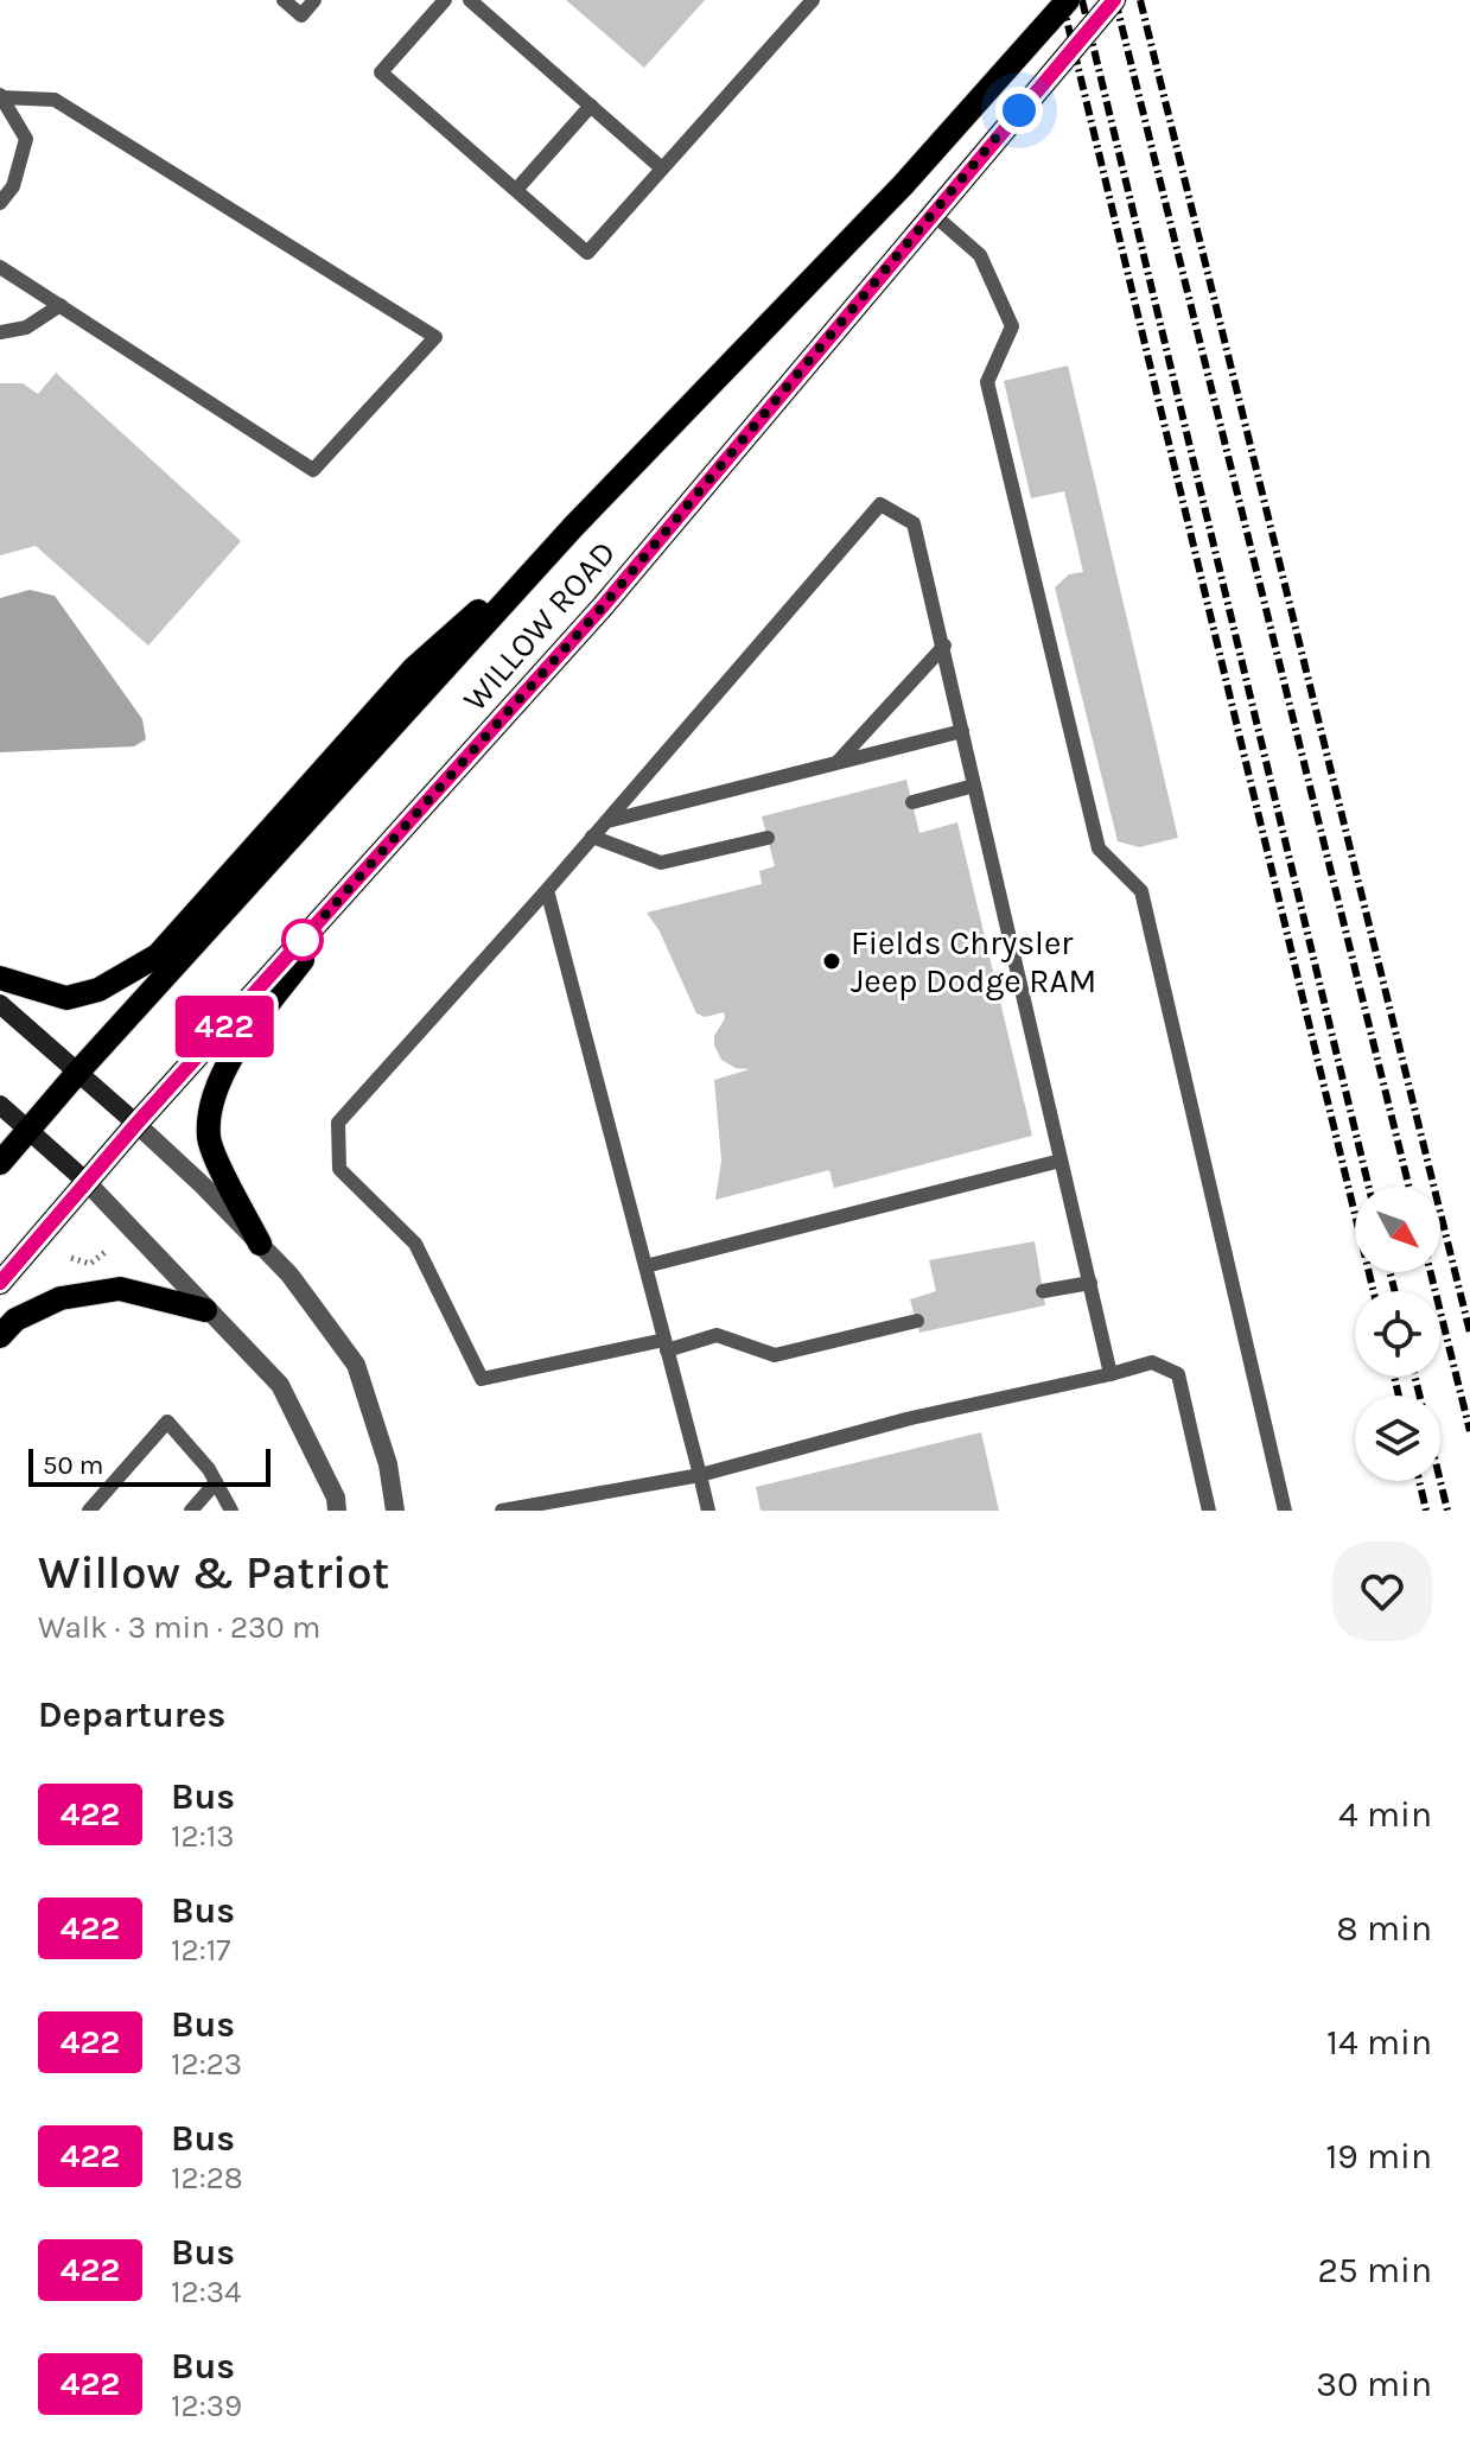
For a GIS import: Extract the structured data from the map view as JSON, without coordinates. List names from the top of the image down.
{
  "streets": {
    "main road": ["WILLOW ROAD"]
  },
  "places": ["Fields Chrysler Jeep Dodge RAM"],
  "lines": ["bus line 422"],
  "scale_bar": "50 m",
  "north": "bottom right",
  "page": {
    "on_map": "422",
    "scale": "50 m",
    "heading": [
      ["Willow & Patriot", "Walk · 3 min · 230 m"],
      "Departures"
    ],
    "list": [
      {
        "mark": "422",
        "name": "Bus",
        "note": "12:13",
        "value": "4 min"
      },
      {
        "mark": "422",
        "name": "Bus",
        "note": "12:17",
        "value": "8 min"
      },
      {
        "mark": "422",
        "name": "Bus",
        "note": "12:23",
        "value": "14 min"
      },
      {
        "mark": "422",
        "name": "Bus",
        "note": "12:28",
        "value": "19 min"
      },
      {
        "mark": "422",
        "name": "Bus",
        "note": "12:34",
        "value": "25 min"
      },
      {
        "mark": "422",
        "name": "Bus",
        "note": "12:39",
        "value": "30 min"
      }
    ]
  }
}
